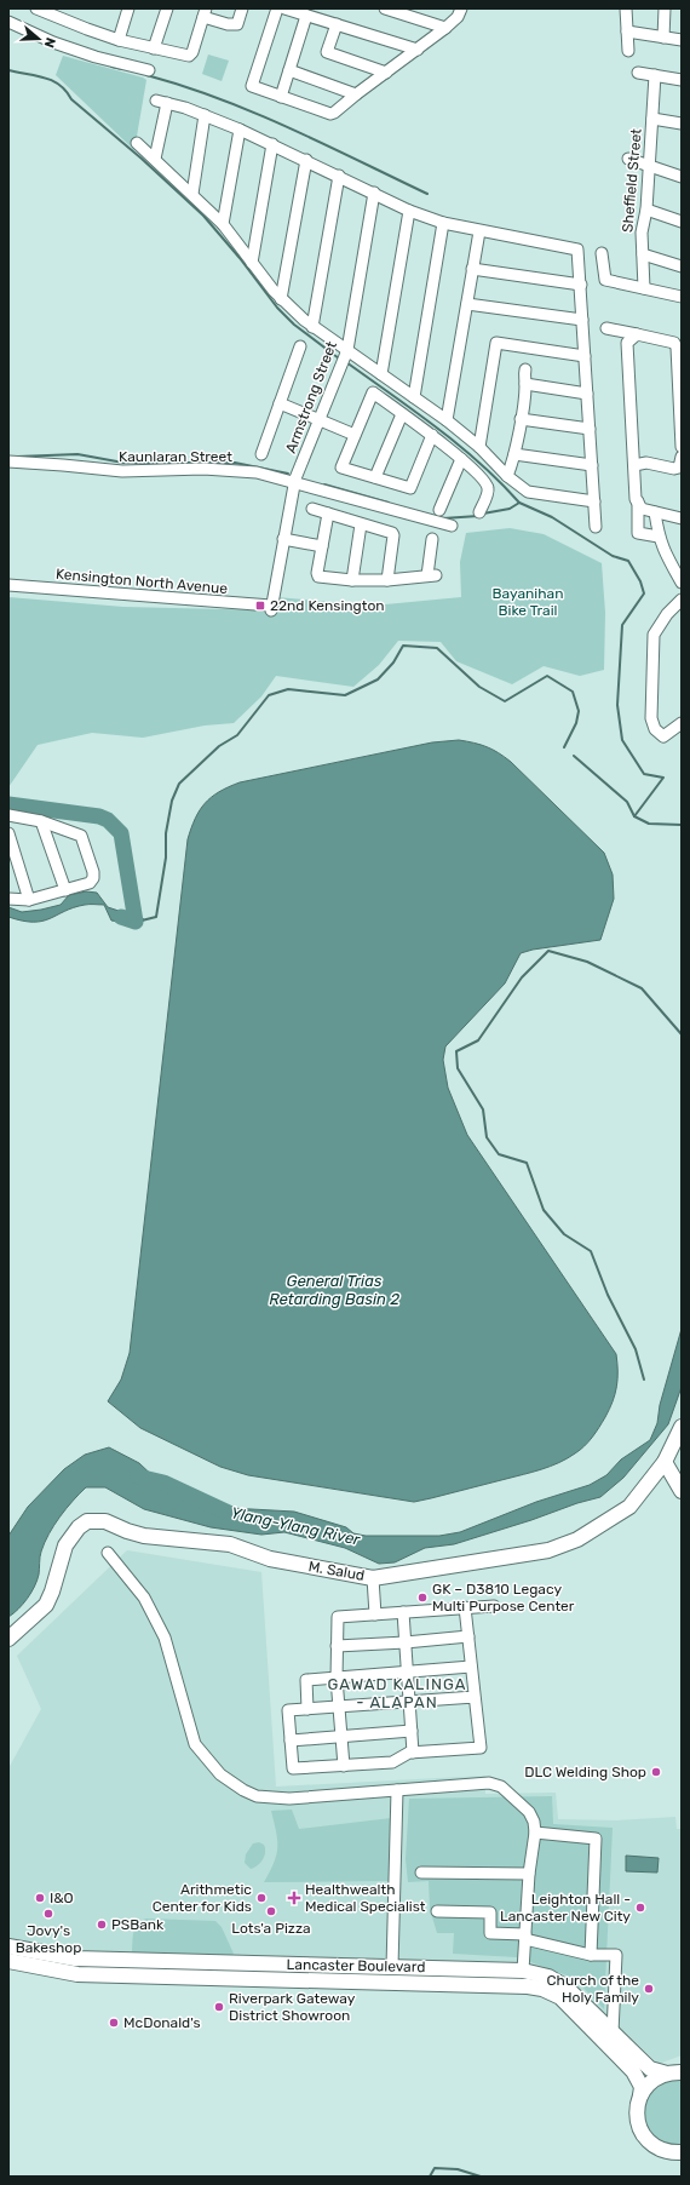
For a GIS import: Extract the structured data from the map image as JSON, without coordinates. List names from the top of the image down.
{
  "streets": {
    "main road": ["M. Salud", "Lancaster Boulevard"],
    "street": [
      "Sheffield Street",
      "Armstrong Street",
      "Kaunlaran Street",
      "Kensington North Avenue"
    ]
  },
  "crossings": [
    ["Armstrong Street", "Kaunlaran Street"],
    ["Armstrong Street", "Kensington North Avenue"]
  ],
  "districts": ["GAWAD KALINGA - ALAPAN"],
  "water": ["General Trias Retarding Basin 2", "Ylang-Ylang River"],
  "parks": ["Bayanihan Bike Trail"],
  "places": {
    "transit": ["22nd Kensington"],
    "other": [
      "GK – D3810 Legacy Multi Purpose Center",
      "DLC Welding Shop",
      "I&O",
      "Arithmetic Center for Kids",
      "Leighton Hall - Lancaster New City",
      "Lots'a Pizza",
      "Jovy's Bakeshop",
      "PSBank",
      "Church of the Holy Family",
      "Riverpark Gateway District Showroon",
      "McDonald's"
    ],
    "health": ["Healthwealth Medical Specialist"]
  },
  "north": "right"
}
